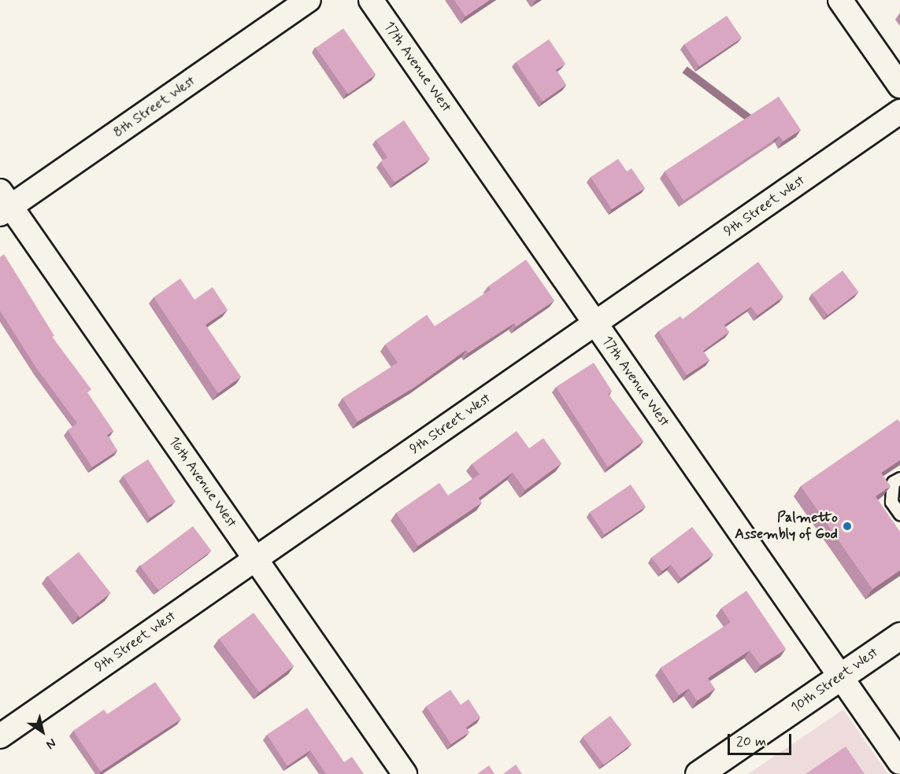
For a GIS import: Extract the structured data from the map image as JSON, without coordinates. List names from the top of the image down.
{
  "streets": {
    "street": [
      "17th Avenue West",
      "8th Street West",
      "9th Street West",
      "16th Avenue West",
      "10th Street West"
    ]
  },
  "crossings": [
    ["17th Avenue West", "9th Street West"],
    ["17th Avenue West", "10th Street West"],
    ["8th Street West", "16th Avenue West"],
    ["9th Street West", "16th Avenue West"]
  ],
  "places": ["Palmetto Assembly of God"],
  "scale_bar": "20 m",
  "north": "bottom right"
}
